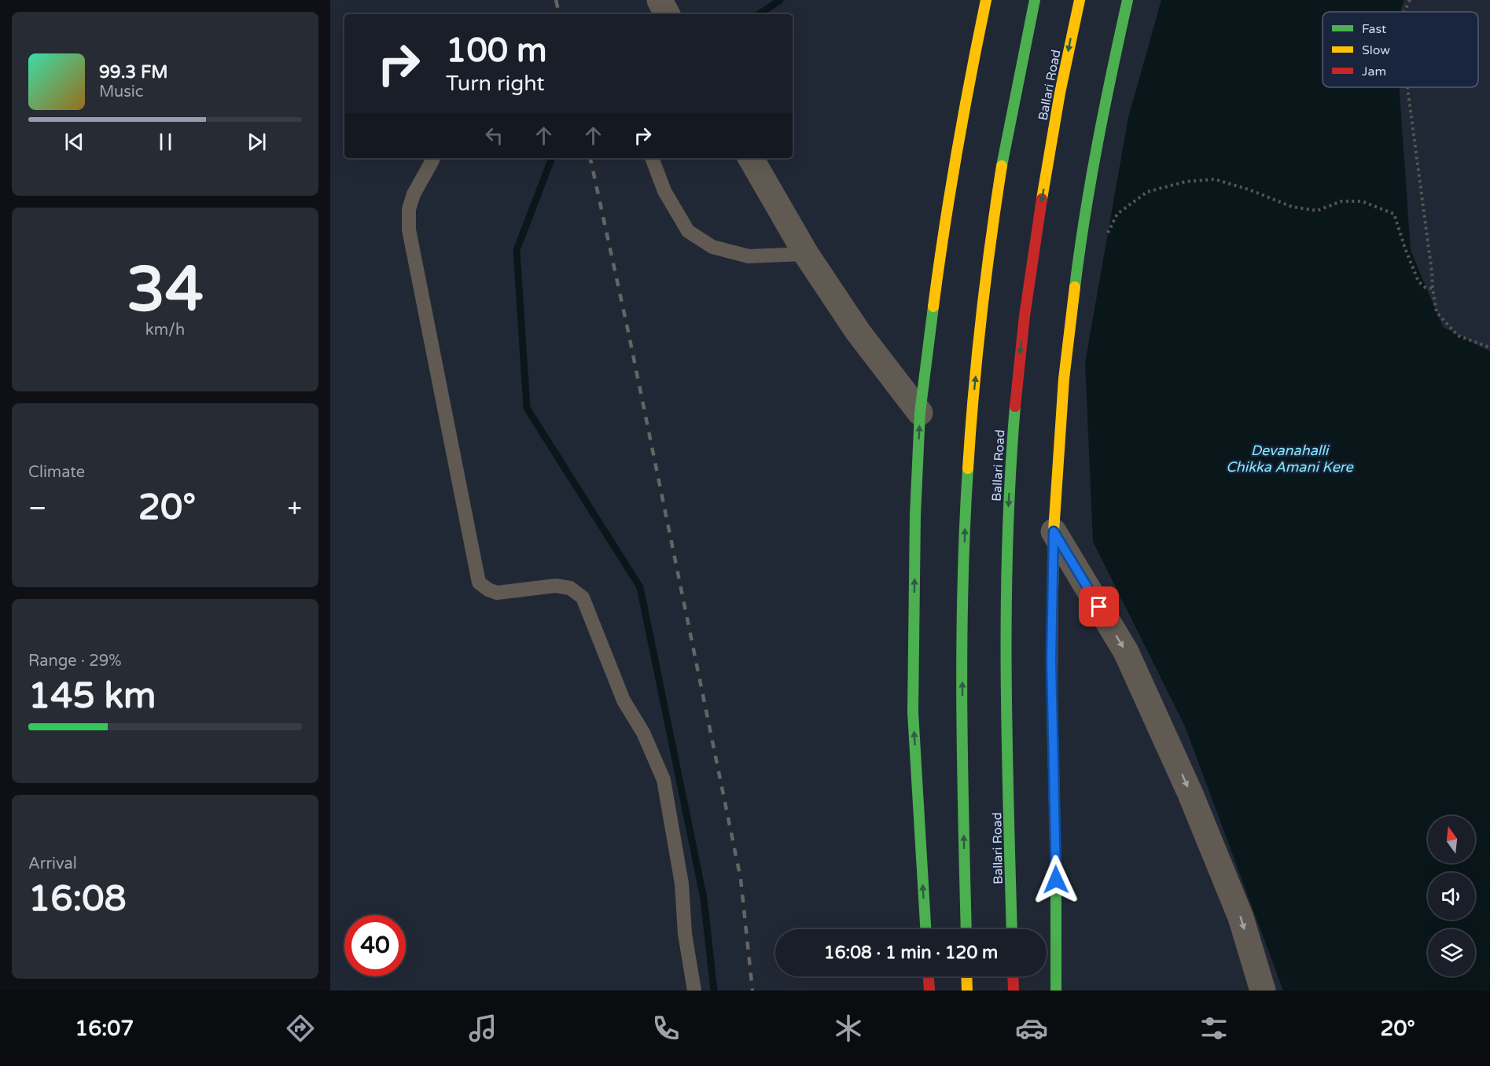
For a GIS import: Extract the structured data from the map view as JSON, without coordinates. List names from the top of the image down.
{
  "streets": {
    "main road": ["Ballari Road"]
  },
  "water": ["Devanahalli Chikka Amani Kere"],
  "legend": ["Fast", "Slow", "Jam"],
  "north": "top",
  "page": {
    "turn": ["100 m", "Turn right"],
    "song": ["99.3 FM", "Music"],
    "tile": [
      ["34", "km/h"],
      "Climate",
      ["Range · 29%", "145 km"],
      ["Arrival", "16:08"]
    ],
    "heat": ["−", "20°", "+"],
    "limit": "40",
    "trip": "16:08 · 1 min · 120 m",
    "tabs": ["16:07", "20°"]
  }
}
